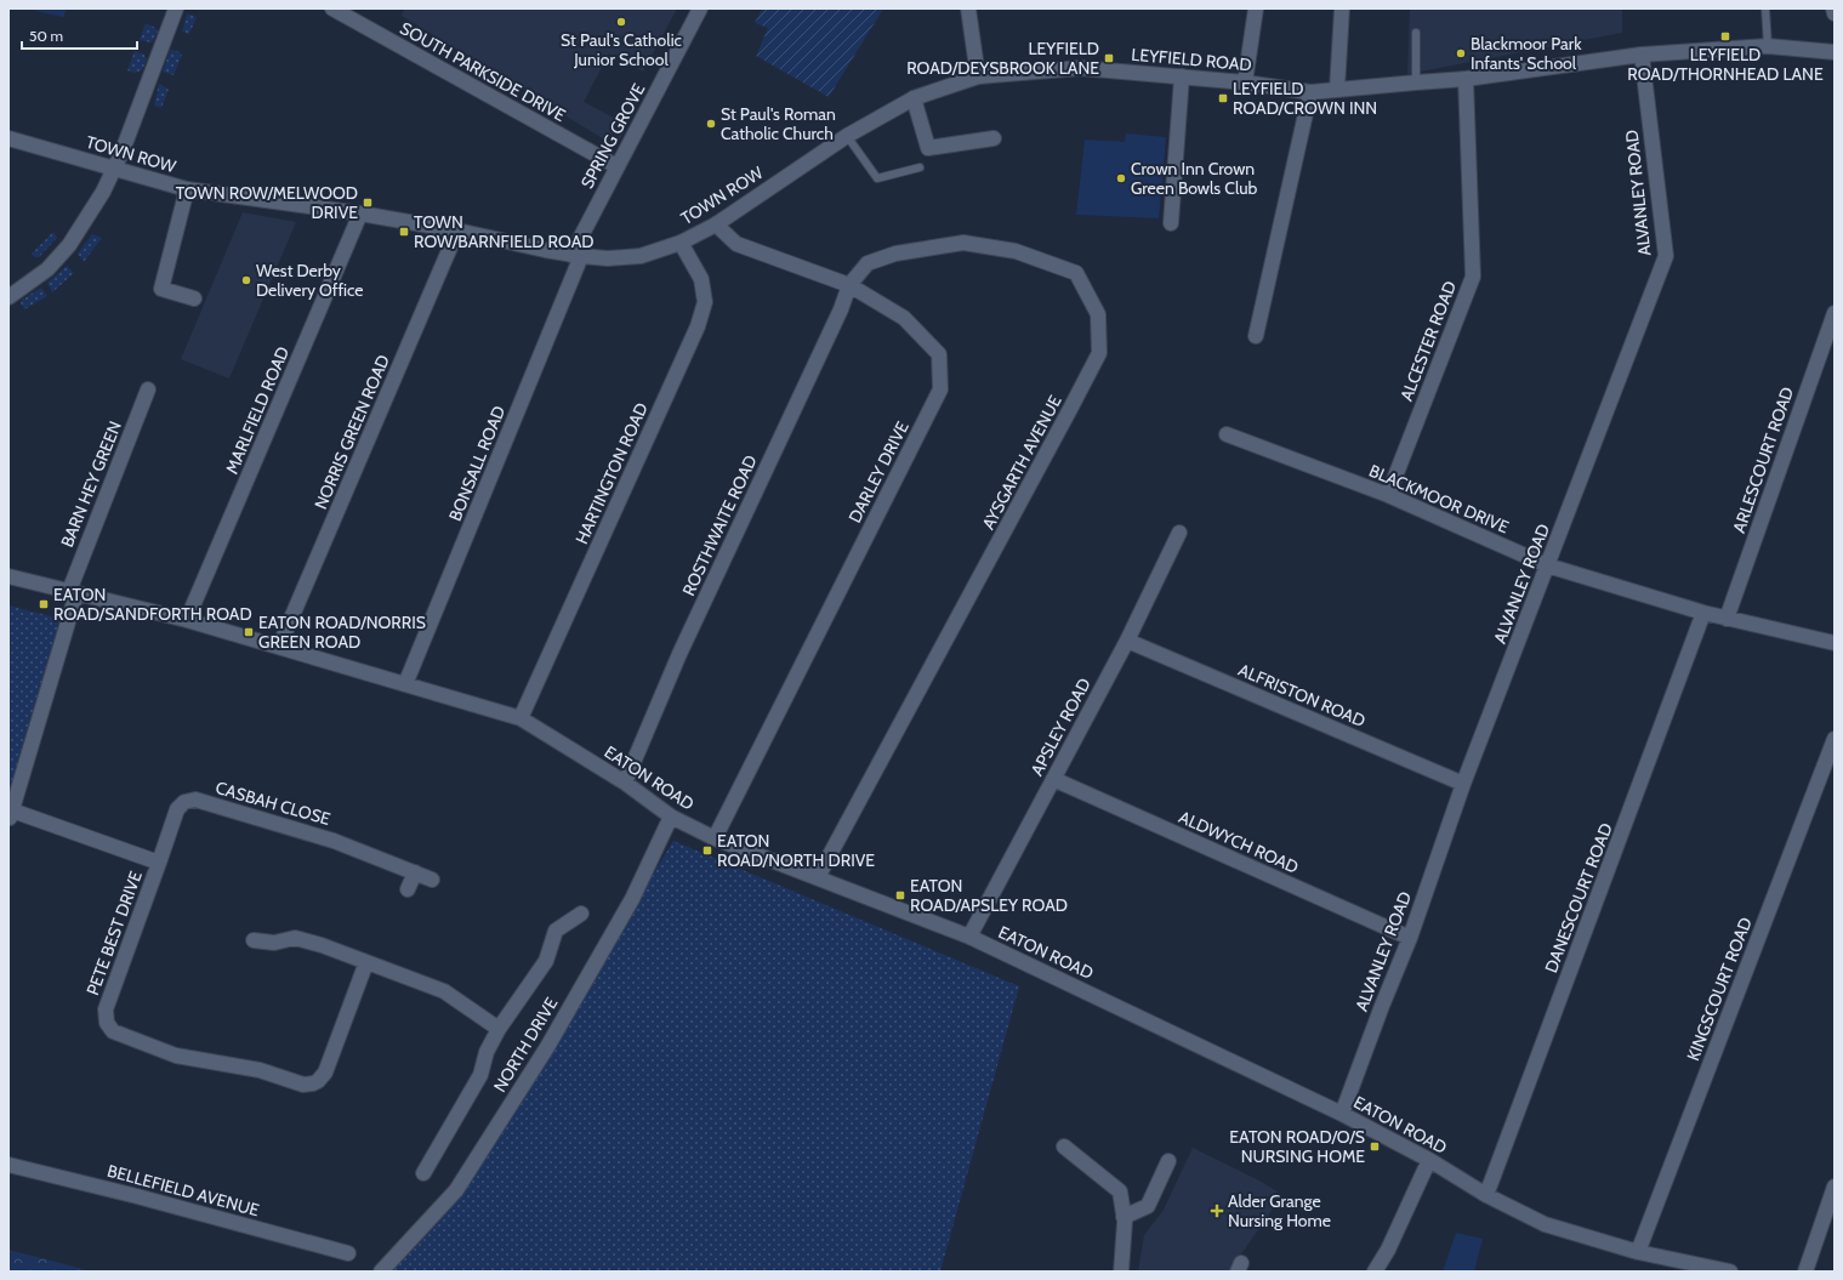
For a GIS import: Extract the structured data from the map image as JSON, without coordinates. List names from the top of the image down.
{
  "streets": {
    "street": [
      "LEYFIELD ROAD",
      "SOUTH PARKSIDE DRIVE",
      "SPRING GROVE",
      "TOWN ROW",
      "ALVANLEY ROAD",
      "ALCESTER ROAD",
      "MARLFIELD ROAD",
      "NORRIS GREEN ROAD",
      "ARLESCOURT ROAD",
      "AYSGARTH AVENUE",
      "BONSALL ROAD",
      "DARLEY DRIVE",
      "HARTINGTON ROAD",
      "BARN HEY GREEN",
      "BLACKMOOR DRIVE",
      "ROSTHWAITE ROAD",
      "ALFRISTON ROAD",
      "APSLEY ROAD",
      "EATON ROAD",
      "CASBAH CLOSE",
      "ALDWYCH ROAD",
      "DANESCOURT ROAD",
      "PETE BEST DRIVE",
      "KINGSCOURT ROAD",
      "NORTH DRIVE",
      "BELLEFIELD AVENUE"
    ]
  },
  "crossings": [
    ["LEYFIELD ROAD", "TOWN ROW"],
    ["LEYFIELD ROAD", "ALVANLEY ROAD"],
    ["LEYFIELD ROAD", "ALCESTER ROAD"],
    ["SOUTH PARKSIDE DRIVE", "SPRING GROVE"],
    ["SPRING GROVE", "TOWN ROW"],
    ["SPRING GROVE", "BONSALL ROAD"],
    ["TOWN ROW", "MARLFIELD ROAD"],
    ["TOWN ROW", "NORRIS GREEN ROAD"],
    ["TOWN ROW", "BONSALL ROAD"],
    ["TOWN ROW", "DARLEY DRIVE"],
    ["TOWN ROW", "HARTINGTON ROAD"],
    ["ALVANLEY ROAD", "BLACKMOOR DRIVE"],
    ["ALVANLEY ROAD", "ALFRISTON ROAD"],
    ["ALVANLEY ROAD", "EATON ROAD"],
    ["ALVANLEY ROAD", "ALDWYCH ROAD"],
    ["ALCESTER ROAD", "BLACKMOOR DRIVE"],
    ["MARLFIELD ROAD", "EATON ROAD"],
    ["NORRIS GREEN ROAD", "EATON ROAD"],
    ["ARLESCOURT ROAD", "BLACKMOOR DRIVE"],
    ["AYSGARTH AVENUE", "DARLEY DRIVE"],
    ["AYSGARTH AVENUE", "ROSTHWAITE ROAD"],
    ["AYSGARTH AVENUE", "EATON ROAD"],
    ["BONSALL ROAD", "EATON ROAD"],
    ["DARLEY DRIVE", "ROSTHWAITE ROAD"],
    ["DARLEY DRIVE", "EATON ROAD"],
    ["HARTINGTON ROAD", "EATON ROAD"],
    ["BARN HEY GREEN", "EATON ROAD"],
    ["BARN HEY GREEN", "PETE BEST DRIVE"],
    ["BLACKMOOR DRIVE", "DANESCOURT ROAD"],
    ["ROSTHWAITE ROAD", "EATON ROAD"],
    ["ALFRISTON ROAD", "APSLEY ROAD"],
    ["APSLEY ROAD", "EATON ROAD"],
    ["APSLEY ROAD", "ALDWYCH ROAD"],
    ["EATON ROAD", "DANESCOURT ROAD"],
    ["EATON ROAD", "KINGSCOURT ROAD"],
    ["EATON ROAD", "NORTH DRIVE"],
    ["CASBAH CLOSE", "PETE BEST DRIVE"]
  ],
  "places": {
    "other": [
      "St Paul's Catholic Junior School",
      "Blackmoor Park Infants' School",
      "St Paul's Roman Catholic Church",
      "Crown Inn Crown Green Bowls Club",
      "West Derby Delivery Office"
    ],
    "transit": [
      "LEYFIELD ROAD/THORNHEAD LANE",
      "LEYFIELD ROAD/DEYSBROOK LANE",
      "LEYFIELD ROAD/CROWN INN",
      "TOWN ROW/MELWOOD DRIVE",
      "TOWN ROW/BARNFIELD ROAD",
      "EATON ROAD/SANDFORTH ROAD",
      "EATON ROAD/NORRIS GREEN ROAD",
      "EATON ROAD/NORTH DRIVE",
      "EATON ROAD/APSLEY ROAD",
      "EATON ROAD/O/S NURSING HOME"
    ],
    "health": ["Alder Grange Nursing Home"]
  },
  "scale_bar": "50 m"
}
